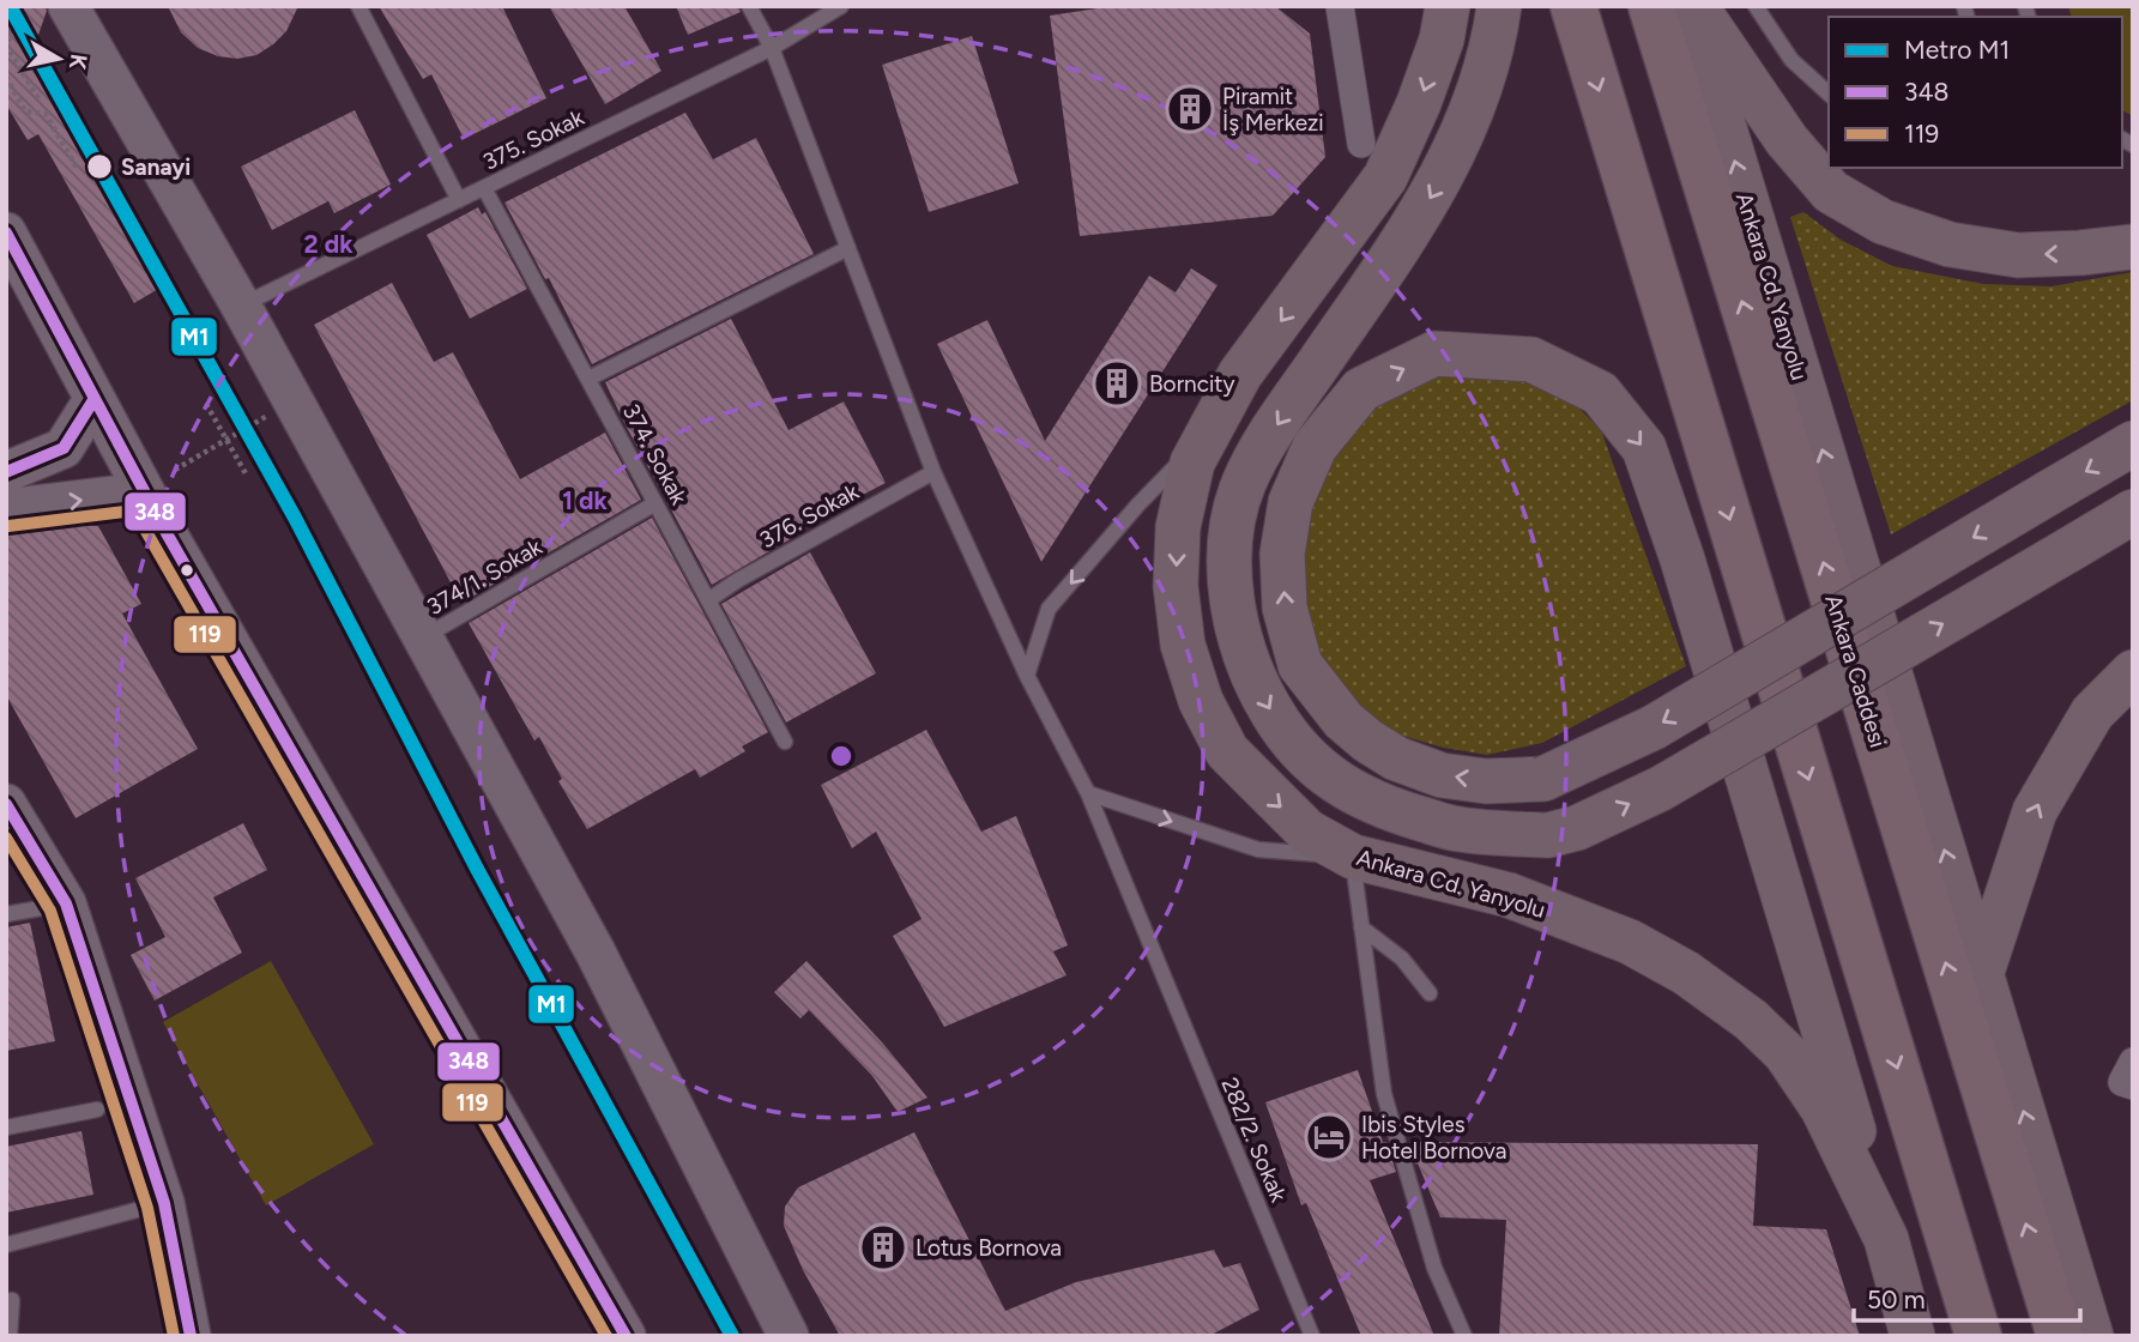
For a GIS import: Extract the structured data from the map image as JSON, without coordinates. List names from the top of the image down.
{
  "streets": {
    "highway": ["Ankara Caddesi"],
    "main road": ["Ankara Cd. Yanyolu"],
    "lane": [
      "375. Sokak",
      "374. Sokak",
      "376. Sokak",
      "374/1. Sokak",
      "282/2. Sokak"
    ]
  },
  "crossings": [
    ["375. Sokak", "374. Sokak"],
    ["375. Sokak", "282/2. Sokak"],
    ["374. Sokak", "376. Sokak"],
    ["374. Sokak", "374/1. Sokak"],
    ["376. Sokak", "282/2. Sokak"]
  ],
  "places": {
    "building": ["Piramit İş Merkezi", "Borncity", "Lotus Bornova"],
    "other": ["Sanayi"],
    "hotel": ["Ibis Styles Hotel Bornova"]
  },
  "lines": ["metro line M1", "transit line 348", "transit line 119"],
  "legend": ["Metro M1", "348", "119"],
  "scale_bar": "50 m",
  "north": "right",
  "rings": ["2 dk", "1 dk"]
}
